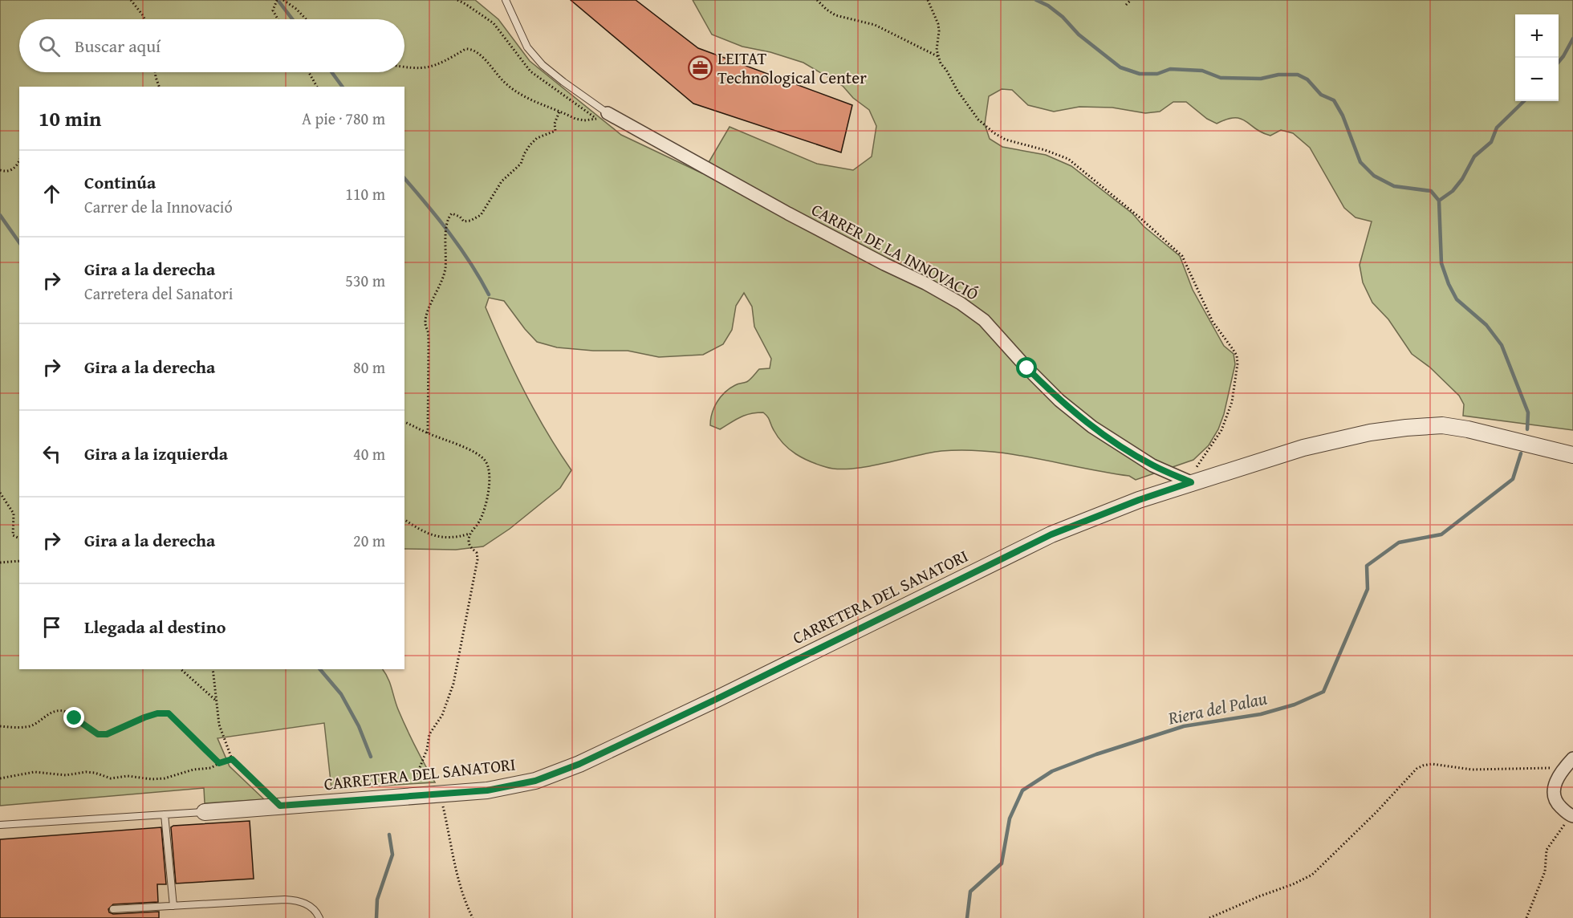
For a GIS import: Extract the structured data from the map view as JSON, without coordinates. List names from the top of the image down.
{
  "streets": {
    "street": ["CARRER DE LA INNOVACIÓ", "CARRETERA DEL SANATORI"]
  },
  "crossings": [
    ["CARRER DE LA INNOVACIÓ", "CARRETERA DEL SANATORI"]
  ],
  "water": ["Riera del Palau"],
  "places": {
    "office": ["LEITAT Technological Center"]
  },
  "page": {
    "map_buttons": ["+", "−"],
    "search": "Buscar aquí",
    "heading": ["10 min", "A pie · 780 m"],
    "list": [
      ["Continúa", "Carrer de la Innovació", "110 m"],
      ["Gira a la derecha", "Carretera del Sanatori", "530 m"],
      ["Gira a la derecha", "80 m"],
      ["Gira a la izquierda", "40 m"],
      ["Gira a la derecha", "20 m"],
      "Llegada al destino"
    ]
  }
}
